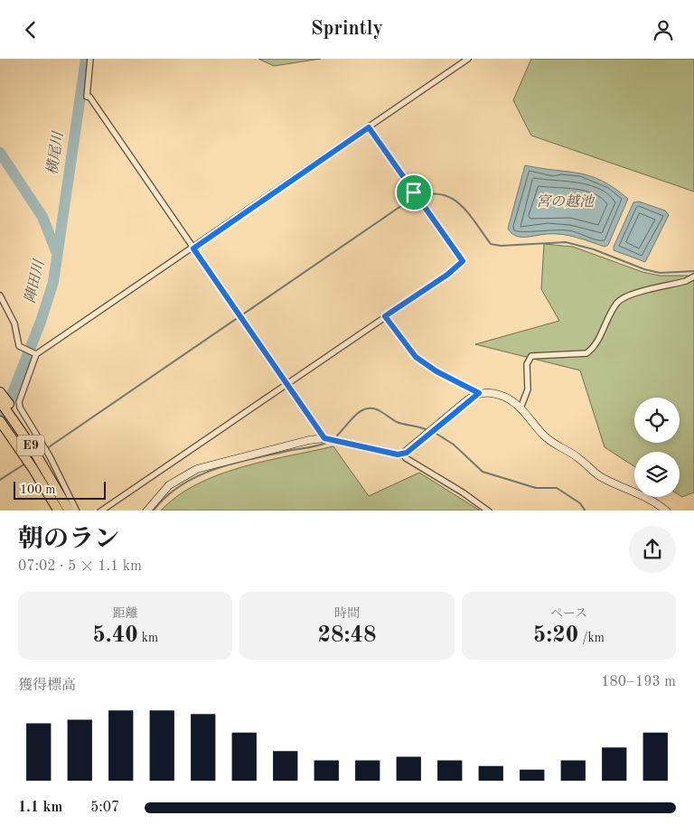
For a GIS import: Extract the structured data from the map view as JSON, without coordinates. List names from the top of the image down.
{
  "streets": {
    "highway": ["E9"]
  },
  "water": ["横尾川", "宮の越池", "陣田川"],
  "scale_bar": "100 m",
  "page": {
    "header": "Sprintly",
    "scale": "100 m",
    "heading": ["朝のラン", "07:02 · 5 × 1.1 km"],
    "stats": [
      ["距離", "5.40 km"],
      ["時間", "28:48"],
      ["ペース", "5:20 /km"]
    ],
    "chart": ["獲得標高", "180–193 m"],
    "list": [
      {
        "name": "1.1 km",
        "note": "5:07"
      }
    ]
  }
}
